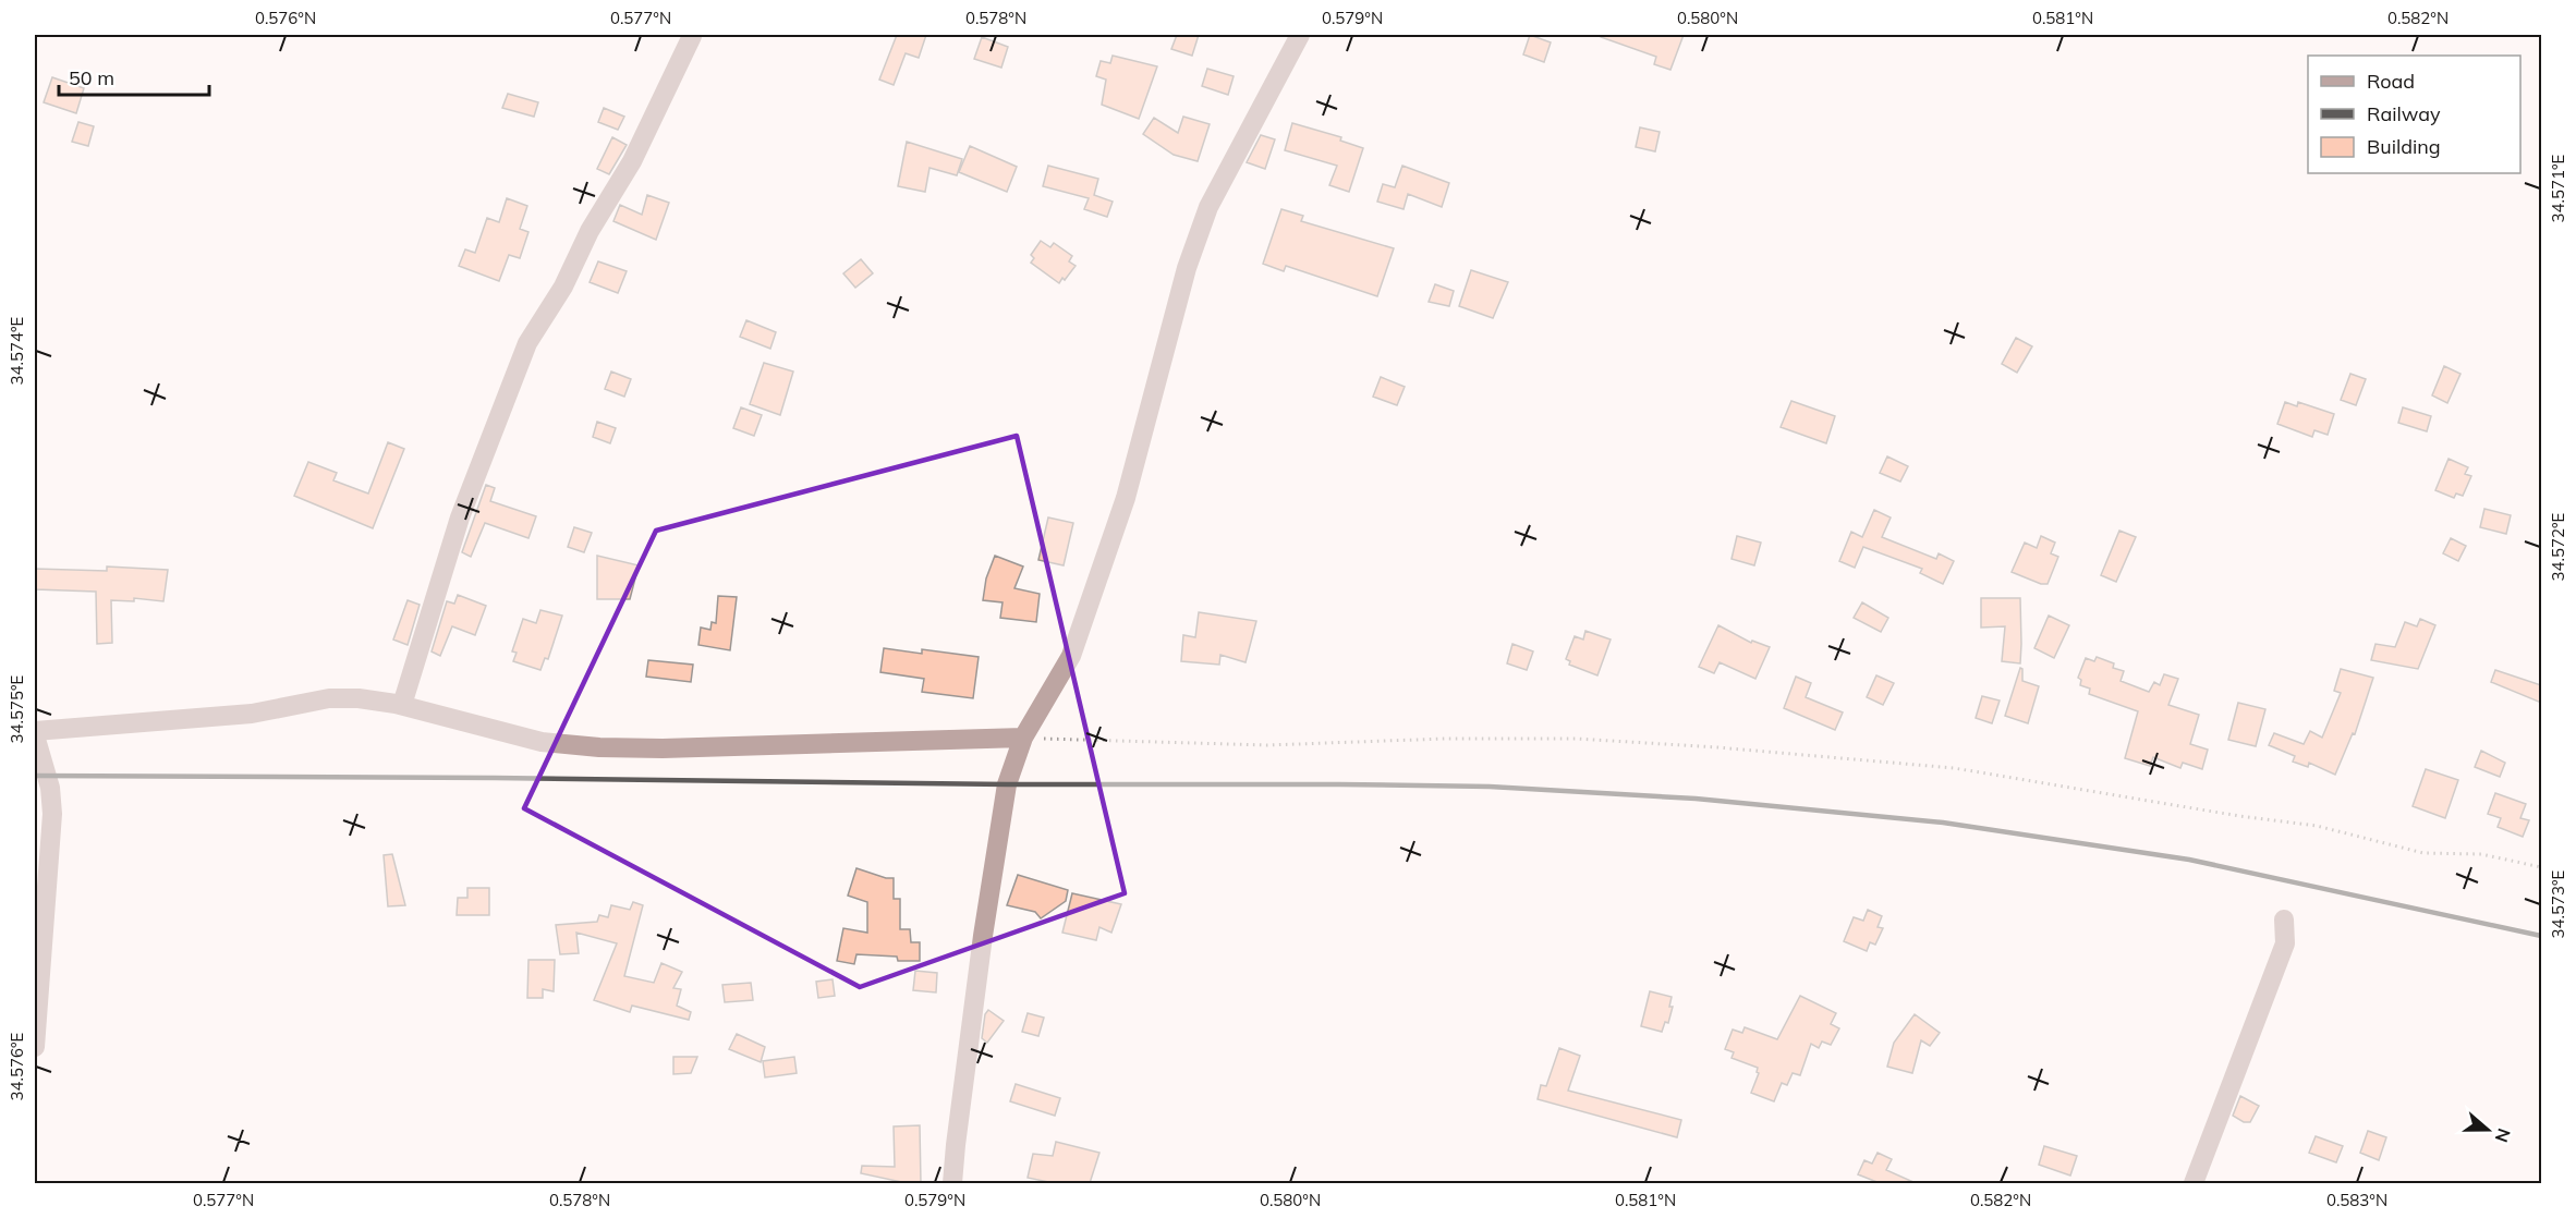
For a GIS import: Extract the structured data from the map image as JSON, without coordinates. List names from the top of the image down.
{
  "legend": ["Road", "Railway", "Building"],
  "scale_bar": "50 m",
  "north": "right",
  "coordinates": [
    "0.576°N",
    "0.577°N",
    "0.578°N",
    "0.579°N",
    "0.580°N",
    "0.581°N",
    "0.582°N",
    "34.571°E",
    "34.574°E",
    "34.572°E",
    "34.575°E",
    "34.573°E",
    "34.576°E",
    "0.583°N"
  ]
}
